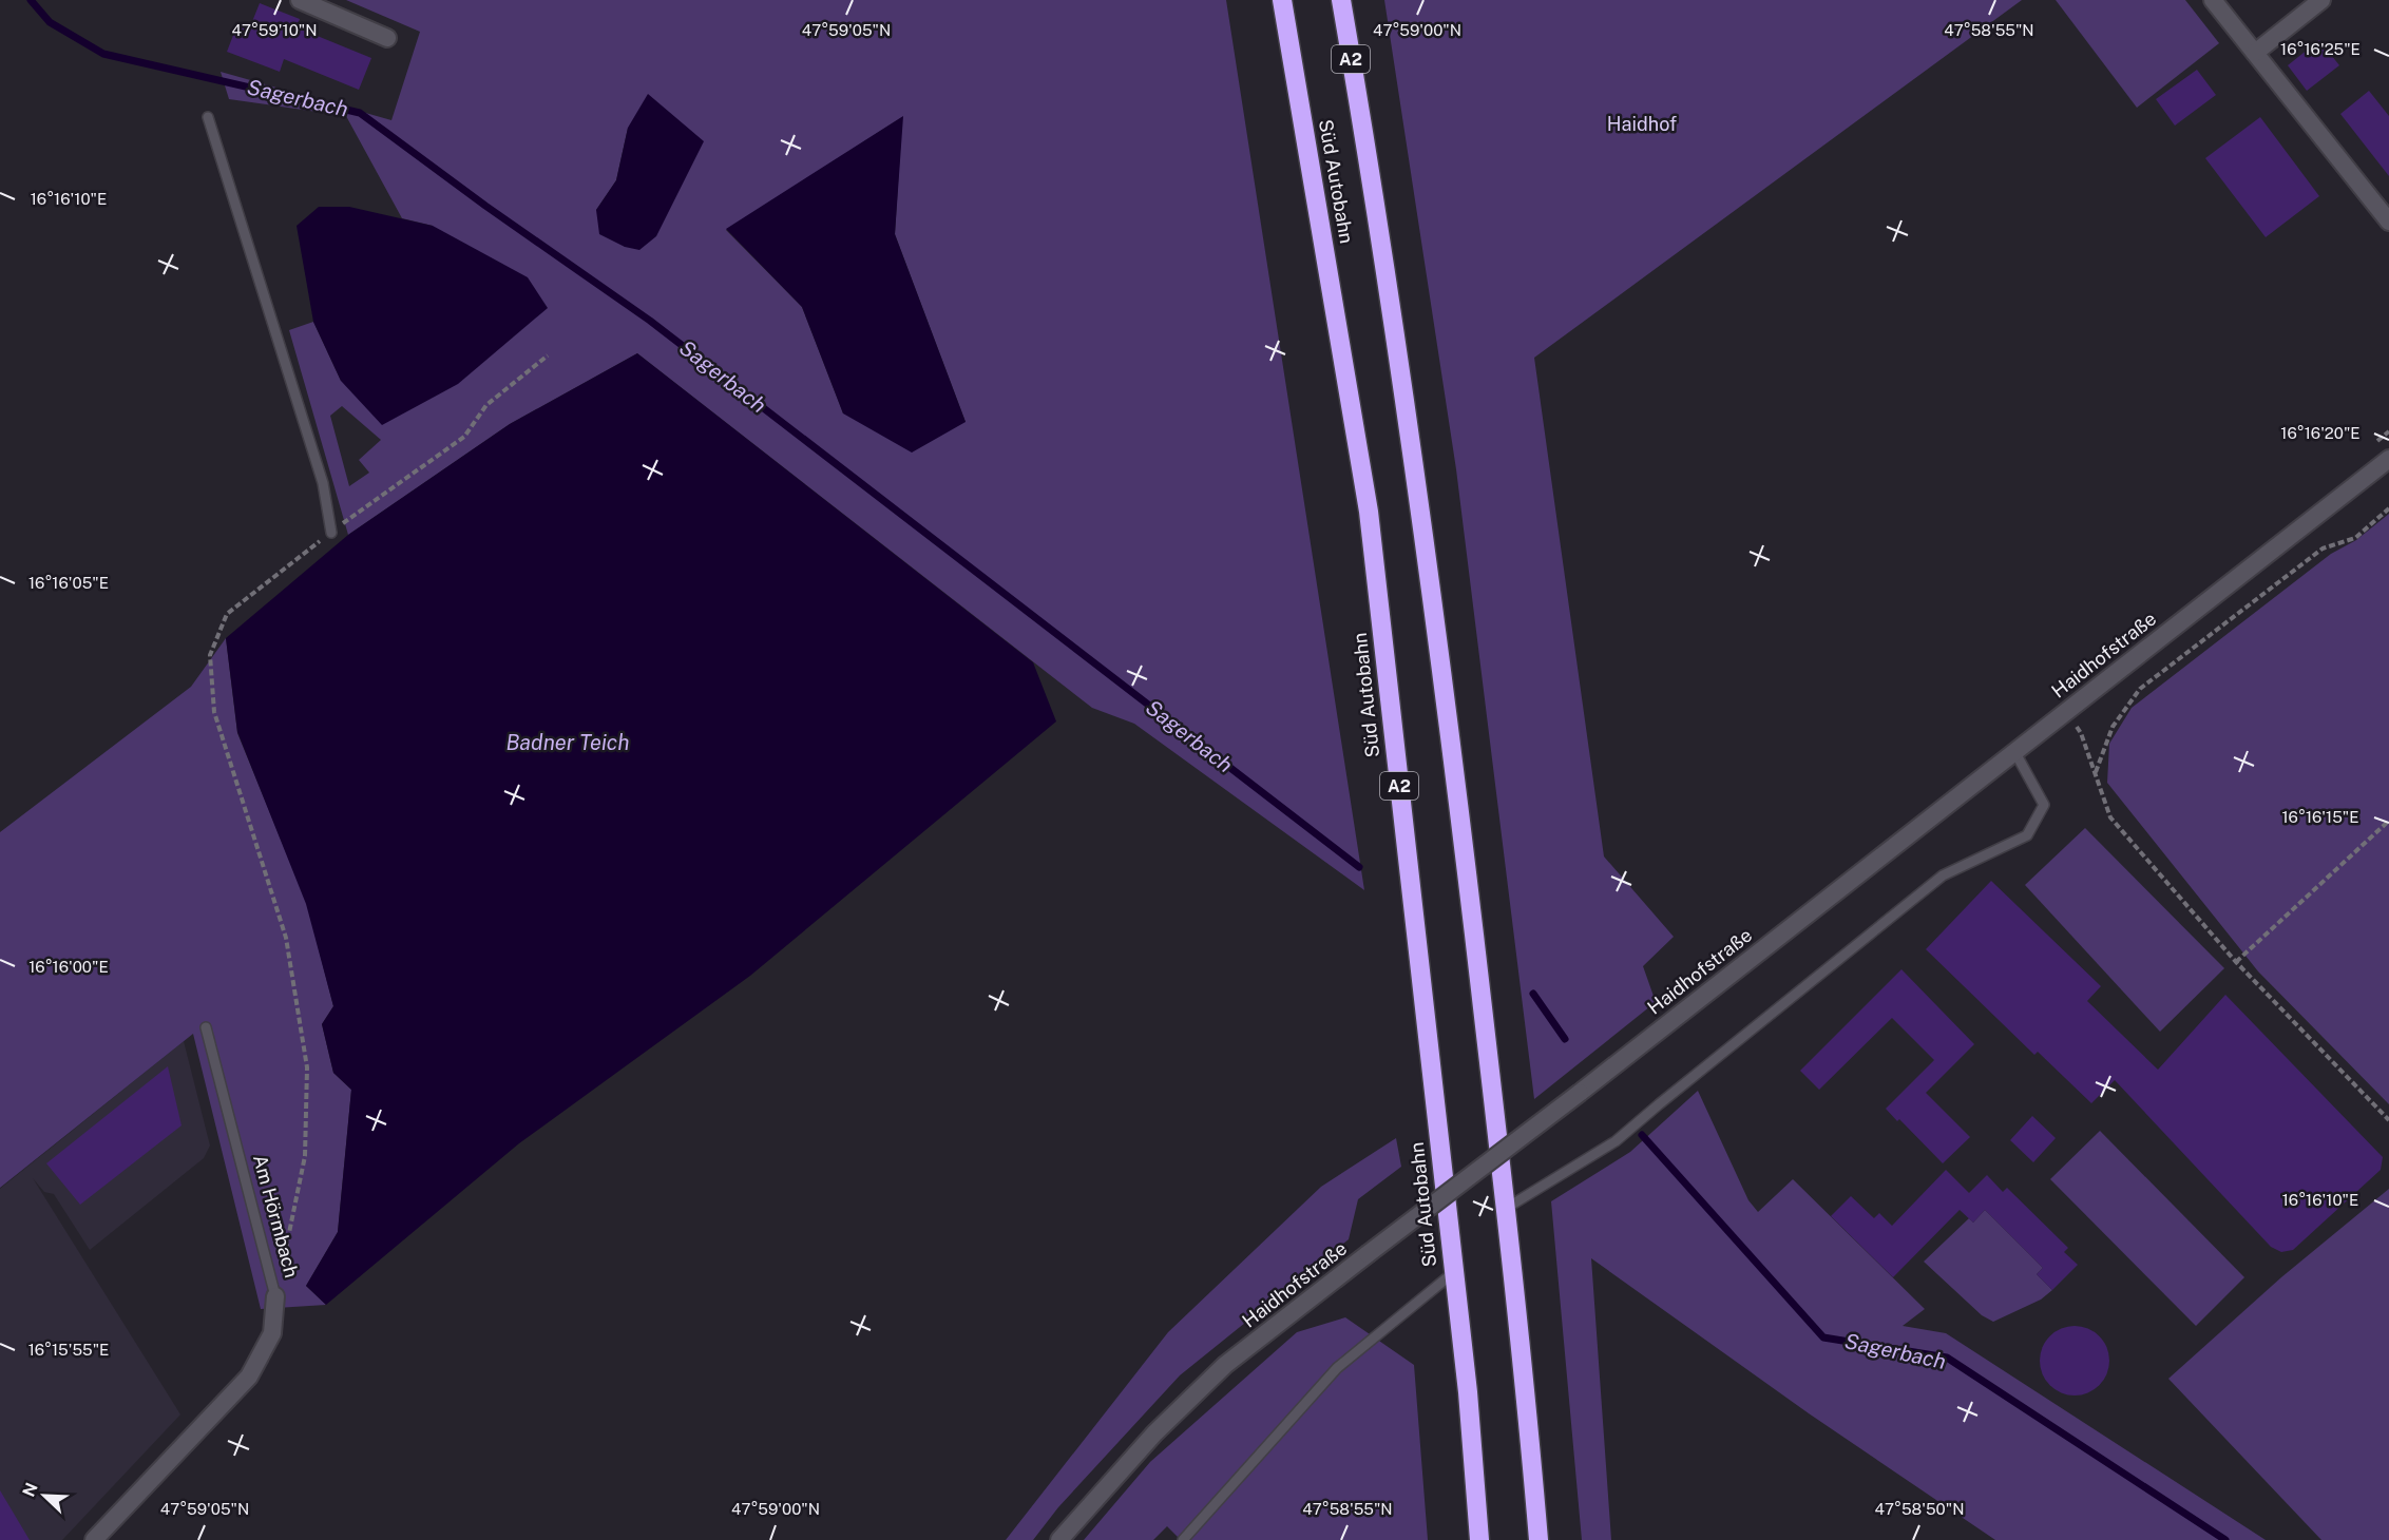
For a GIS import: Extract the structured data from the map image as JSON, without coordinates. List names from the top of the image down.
{
  "streets": {
    "highway": ["A2", "Süd Autobahn"],
    "street": ["Haidhofstraße", "Am Hörmbach"]
  },
  "water": ["Sagerbach", "Badner Teich"],
  "parks": ["Haidhof"],
  "north": "top left",
  "coordinates": [
    "47°59'05\"N",
    "47°59'00\"N",
    "47°58'55\"N",
    "47°59'10\"N",
    "16°16'25\"E",
    "16°16'10\"E",
    "16°16'20\"E",
    "16°16'05\"E",
    "16°16'15\"E",
    "16°16'00\"E",
    "16°15'55\"E",
    "47°58'50\"N"
  ]
}
